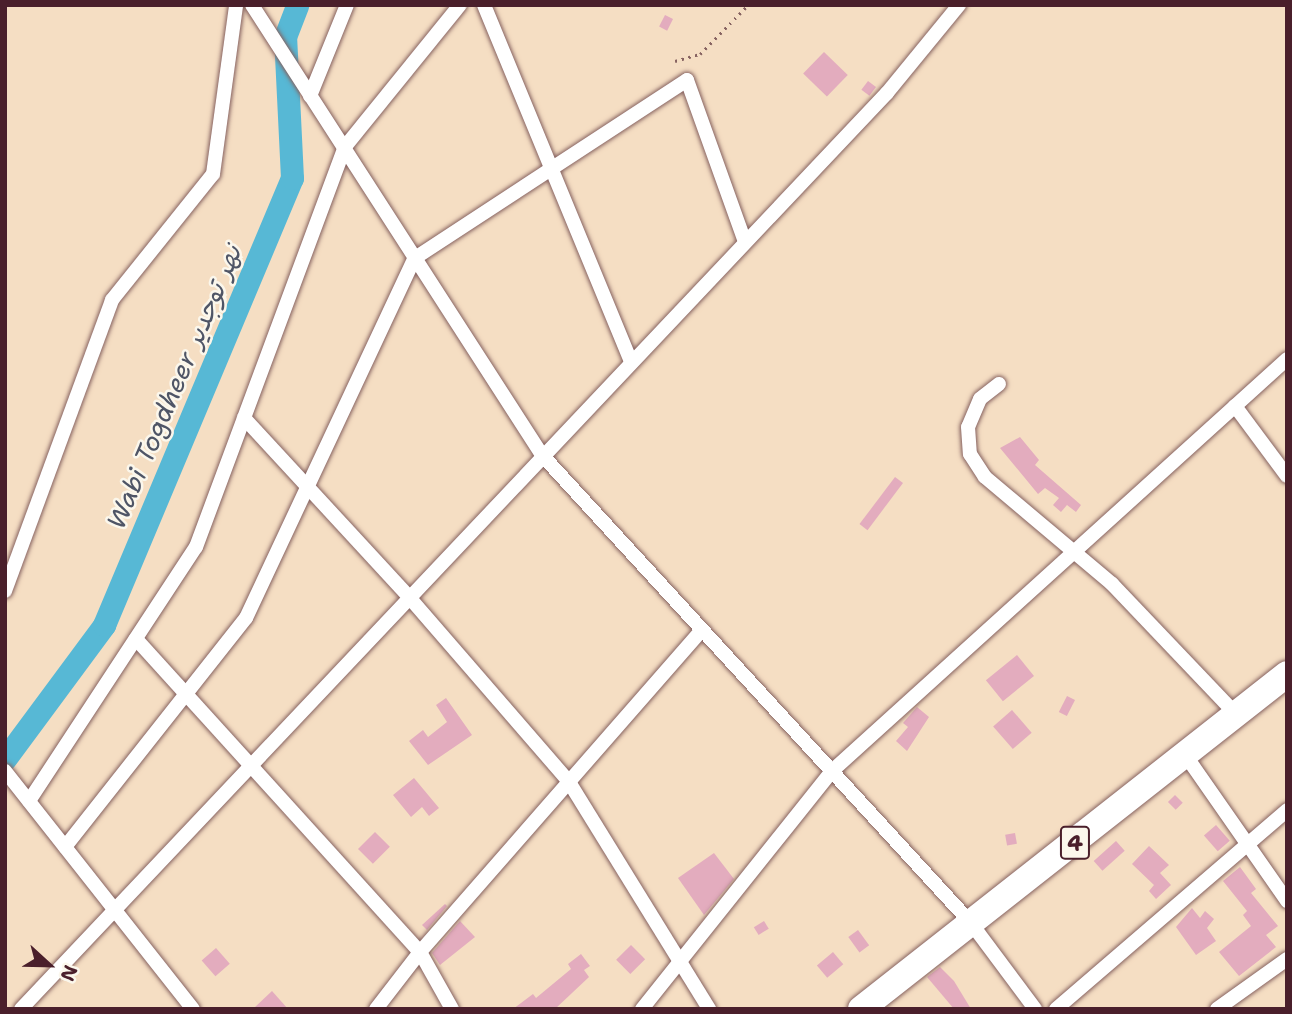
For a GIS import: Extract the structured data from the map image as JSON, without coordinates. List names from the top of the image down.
{
  "streets": {
    "highway": ["4"]
  },
  "water": ["Wabi Togdheer نهر توجدير"],
  "north": "right"
}
